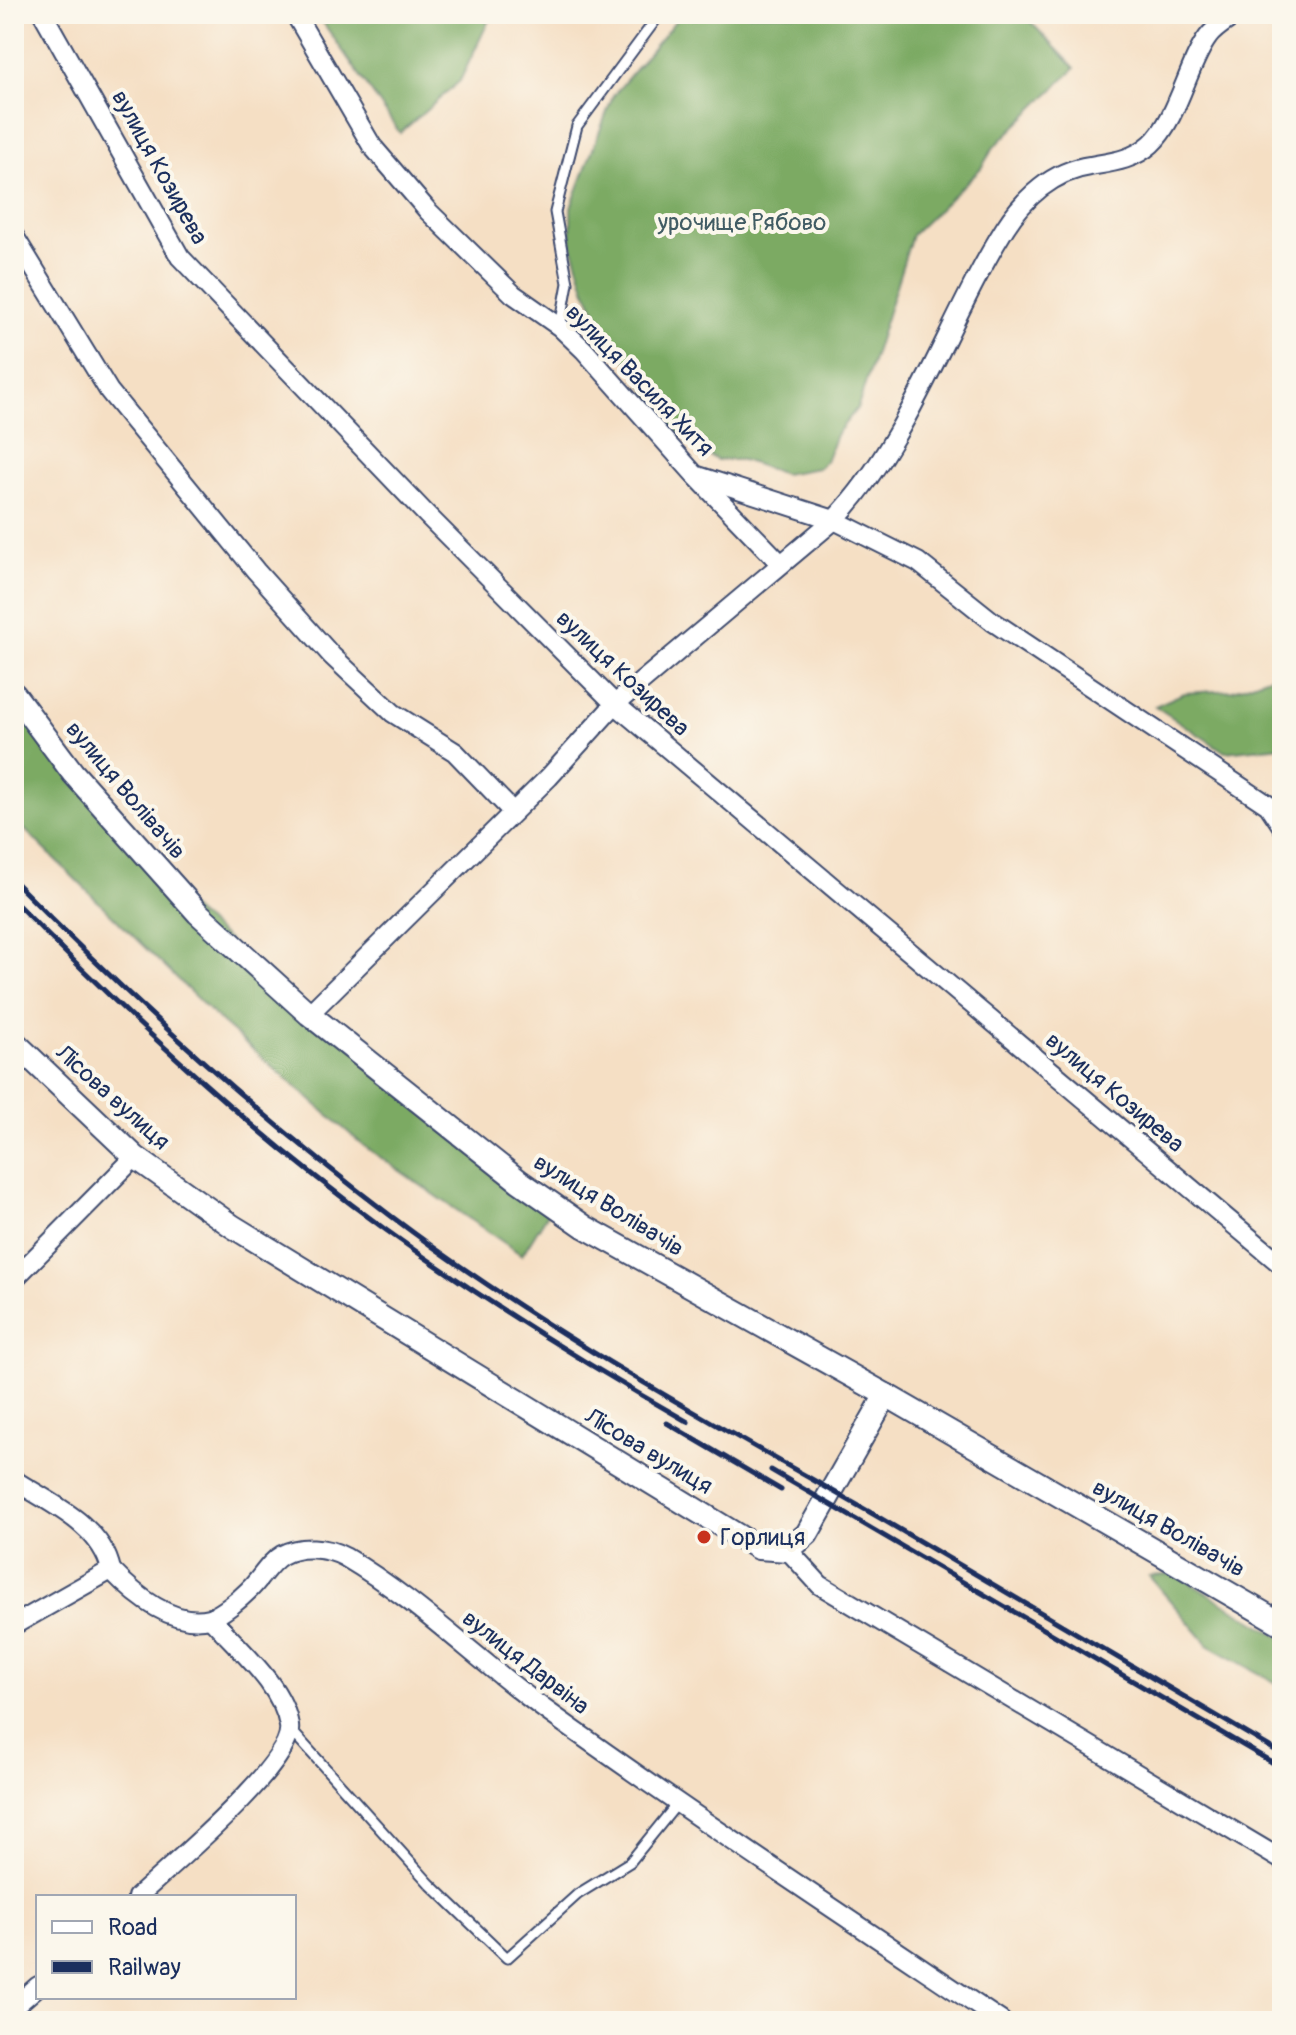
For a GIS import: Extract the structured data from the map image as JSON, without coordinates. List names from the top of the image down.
{
  "streets": {
    "street": [
      "вулиця Козирева",
      "вулиця Василя Хитя",
      "вулиця Волівачів",
      "Лісова вулиця",
      "вулиця Дарвіна"
    ]
  },
  "parks": ["урочище Рябово"],
  "places": ["Горлиця"],
  "legend": ["Road", "Railway"]
}
